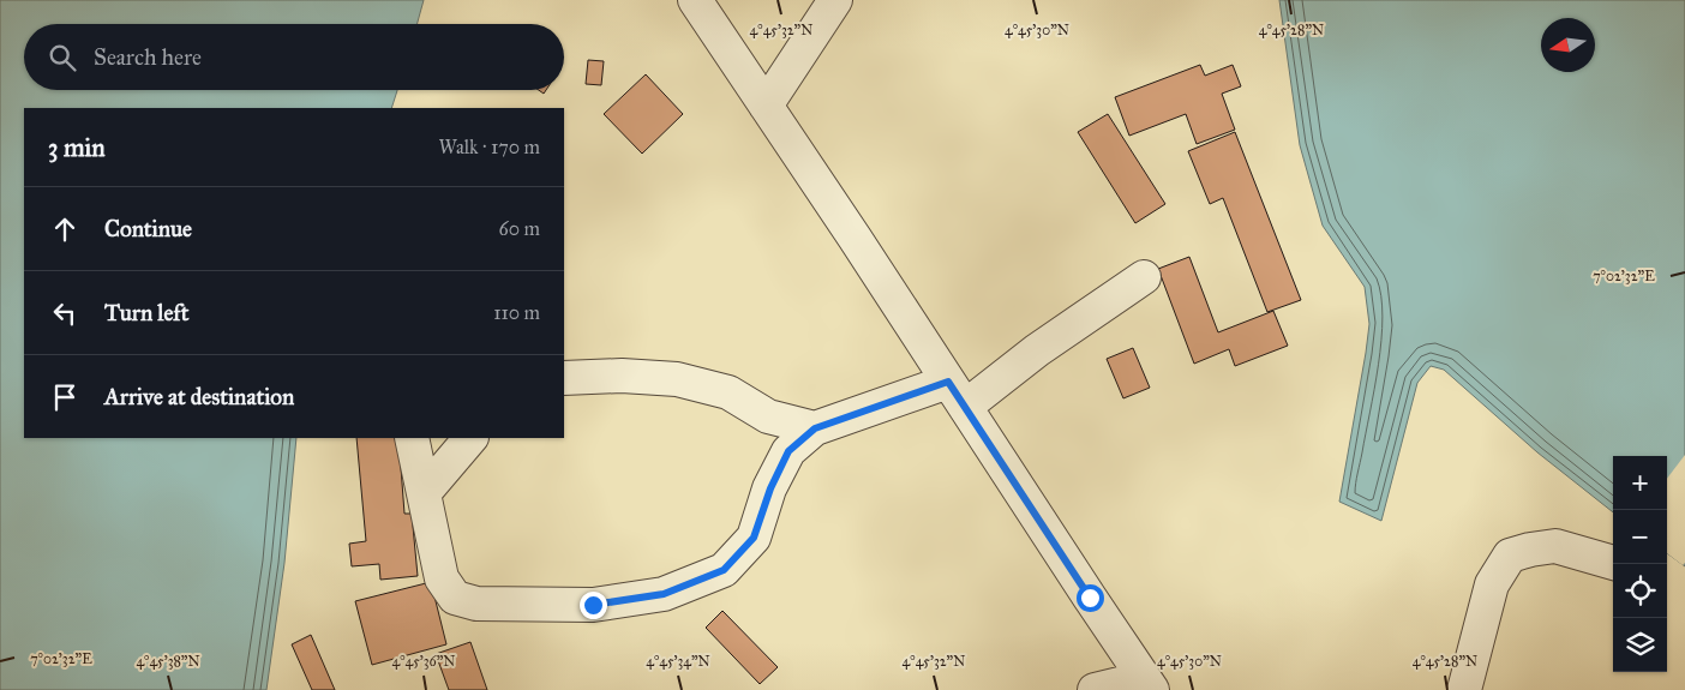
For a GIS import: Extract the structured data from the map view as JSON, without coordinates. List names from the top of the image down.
{
  "north": "left",
  "page": {
    "search": "Search here",
    "heading": ["3 min", "Walk · 170 m"],
    "list": [
      ["Continue", "60 m"],
      ["Turn left", "110 m"],
      "Arrive at destination"
    ],
    "map_buttons": ["+", "−"]
  },
  "coordinates": [
    "4°45'32\"N",
    "4°45'30\"N",
    "4°45'28\"N",
    "7°02'32\"E",
    "4°45'38\"N",
    "4°45'36\"N",
    "4°45'34\"N"
  ]
}
